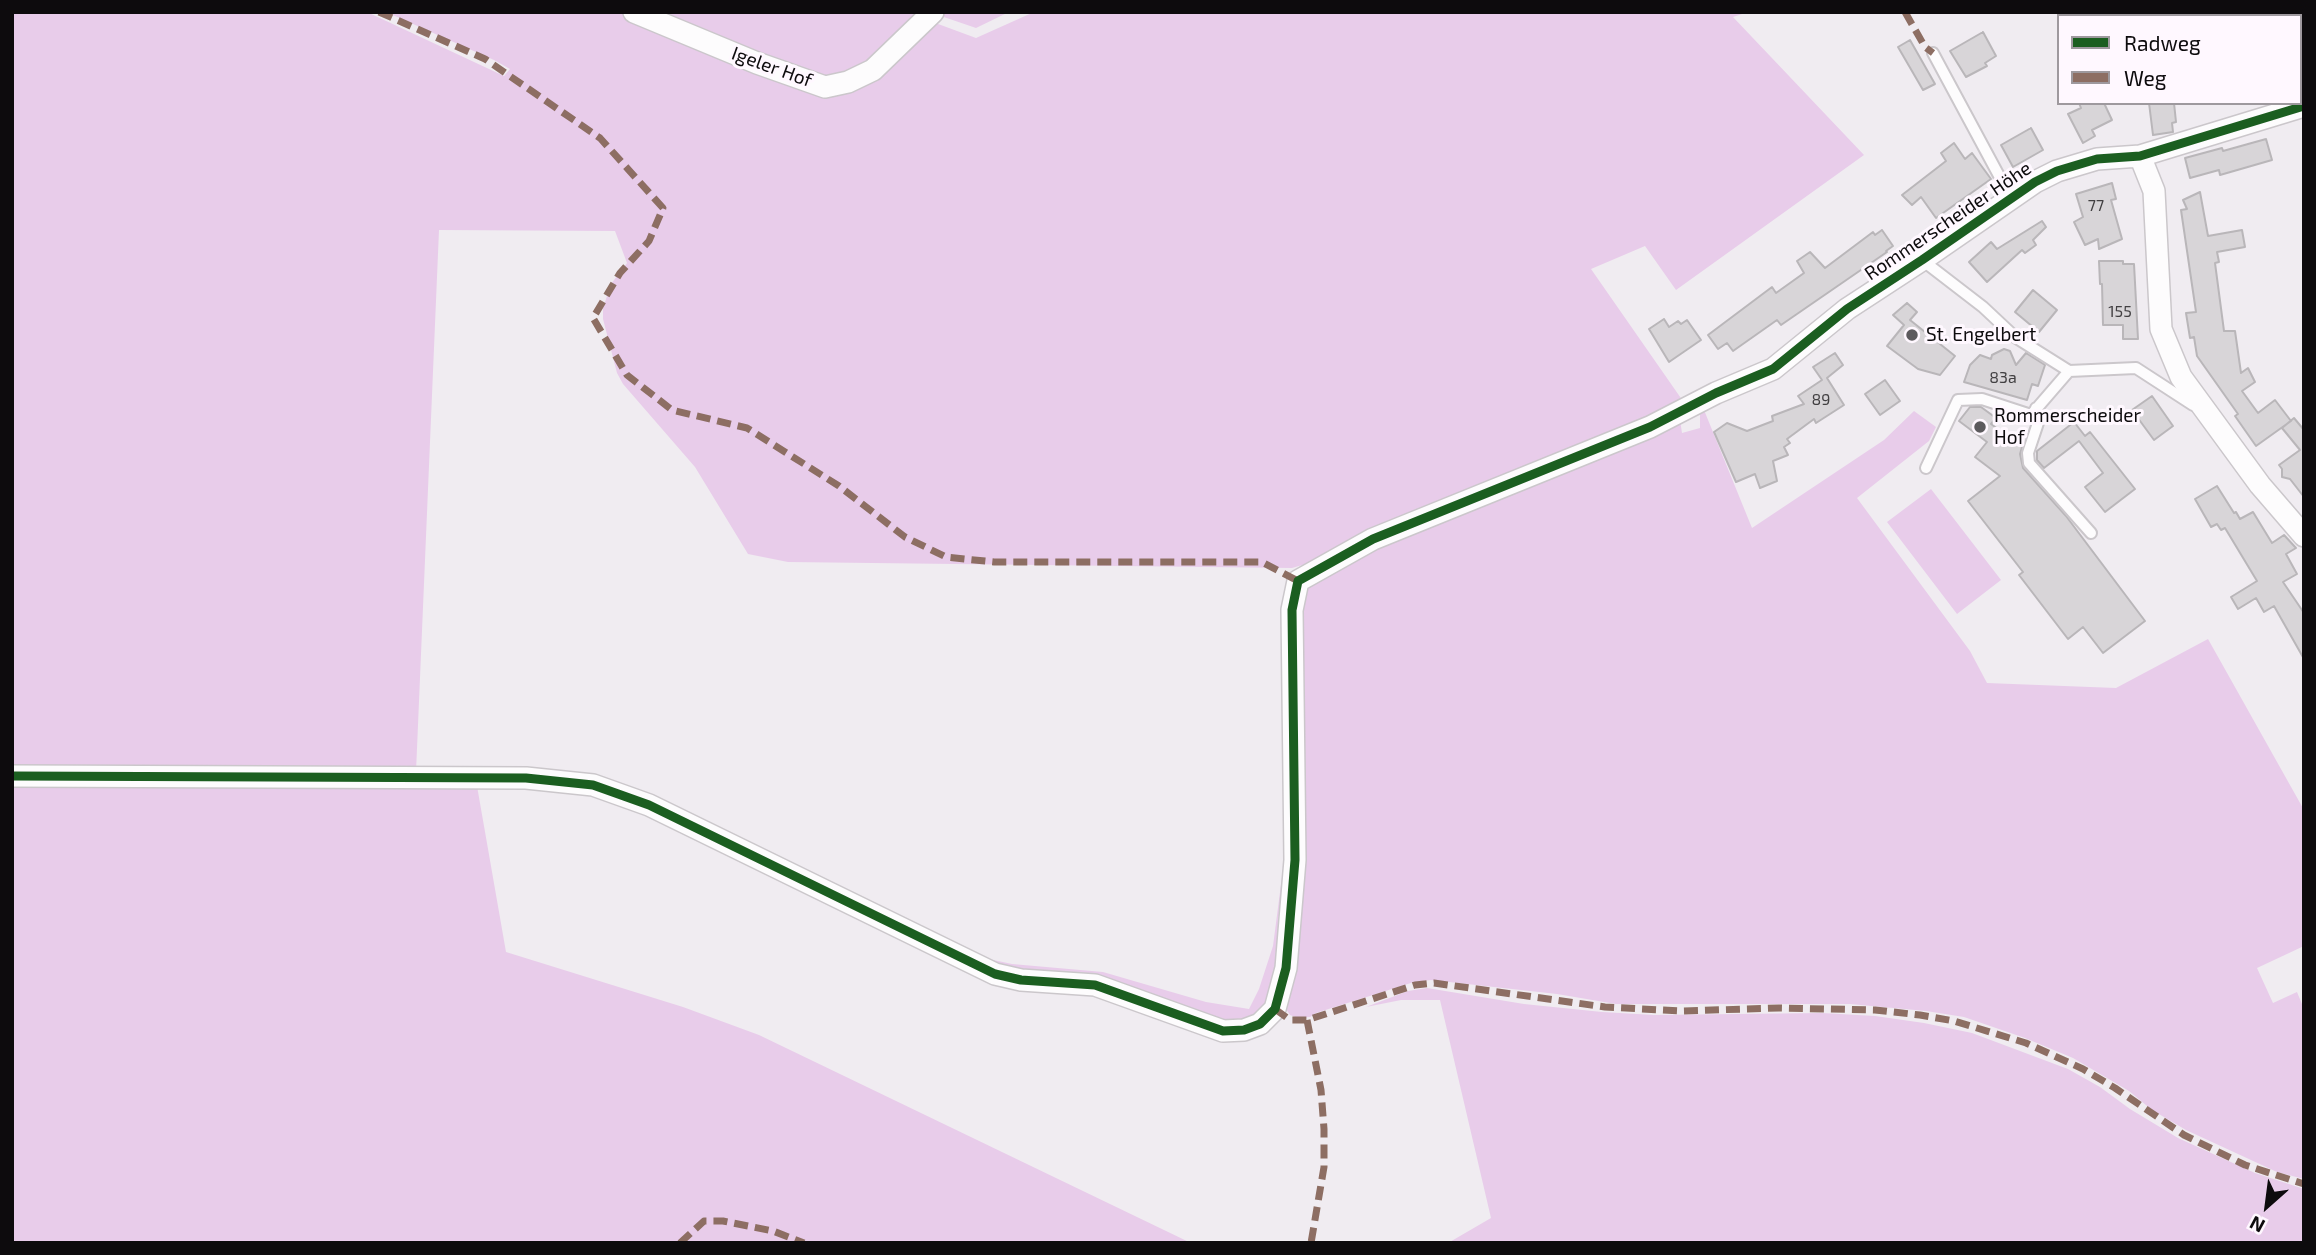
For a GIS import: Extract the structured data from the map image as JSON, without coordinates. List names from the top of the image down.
{
  "streets": {
    "street": ["Igeler Hof", "Rommerscheider Höhe"]
  },
  "places": ["St. Engelbert", "Rommerscheider Hof"],
  "house_numbers": [
    "77",
    "155",
    "83a",
    "89"
  ],
  "legend": ["Radweg", "Weg"],
  "north": "bottom left"
}
